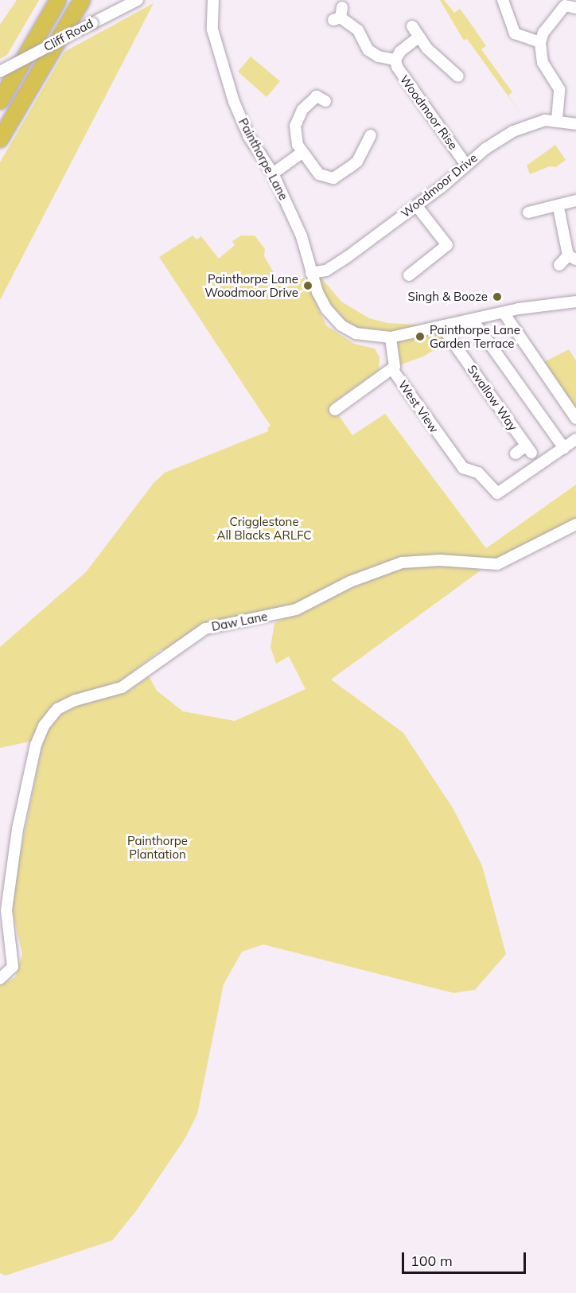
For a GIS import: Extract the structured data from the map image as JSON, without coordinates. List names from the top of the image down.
{
  "streets": {
    "street": [
      "Cliff Road",
      "Woodmoor Rise",
      "Painthorpe Lane",
      "Woodmoor Drive",
      "Swallow Way",
      "West View",
      "Daw Lane"
    ]
  },
  "crossings": [
    ["Woodmoor Rise", "Woodmoor Drive"],
    ["Painthorpe Lane", "Woodmoor Drive"],
    ["Painthorpe Lane", "Swallow Way"]
  ],
  "parks": ["Crigglestone All Blacks ARLFC", "Painthorpe Plantation"],
  "places": ["Painthorpe Lane Woodmoor Drive", "Singh & Booze", "Painthorpe Lane Garden Terrace"],
  "scale_bar": "100 m"
}
